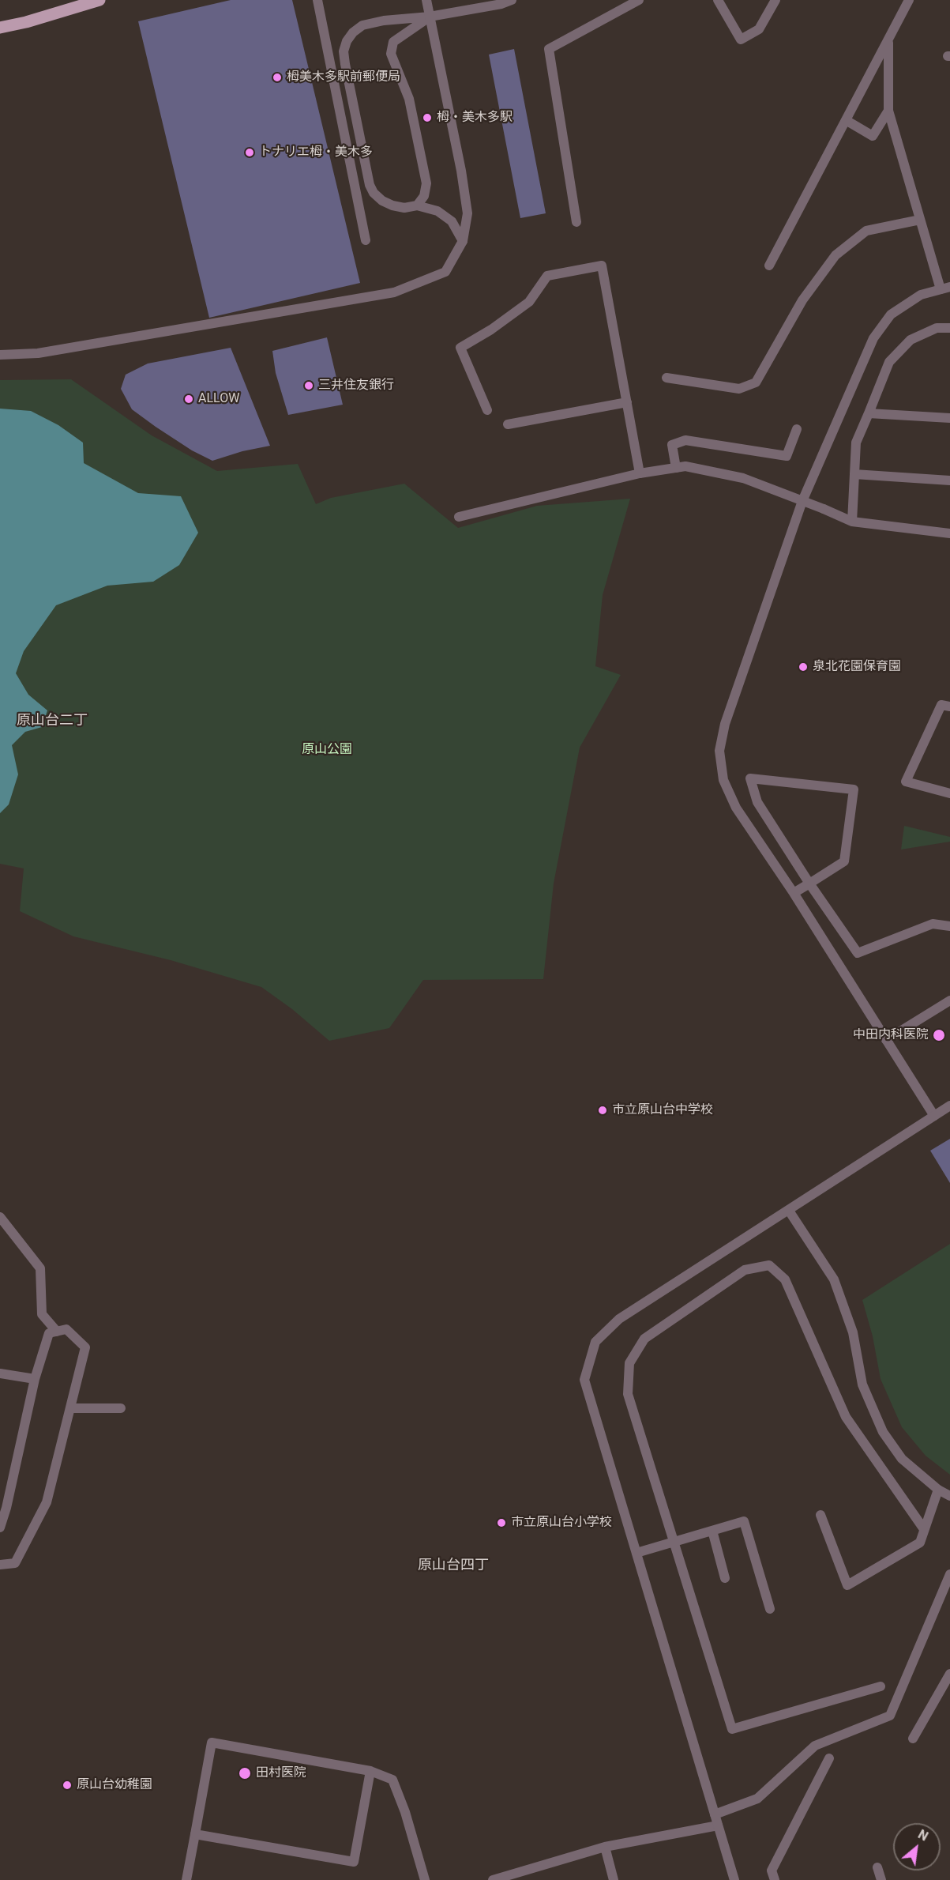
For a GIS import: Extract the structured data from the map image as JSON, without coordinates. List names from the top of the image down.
{
  "districts": ["原山台二丁", "原山台四丁"],
  "parks": ["原山公園"],
  "places": [
    "栂美木多駅前郵便局",
    "栂・美木多駅",
    "トナリエ栂・美木多",
    "三井住友銀行",
    "ALLOW",
    "泉北花園保育園",
    "中田内科医院",
    "市立原山台中学校",
    "市立原山台小学校",
    "田村医院",
    "原山台幼稚園"
  ],
  "north": "top right"
}
